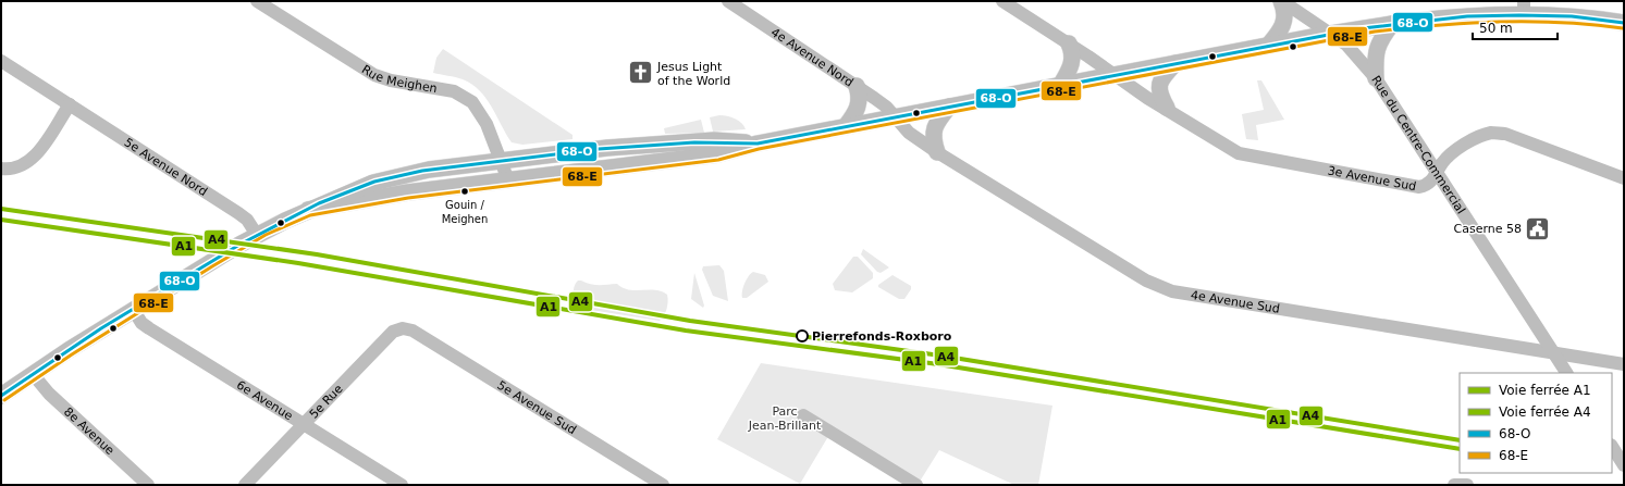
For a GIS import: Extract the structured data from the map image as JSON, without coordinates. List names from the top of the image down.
{
  "streets": {
    "street": [
      "4e Avenue Nord",
      "Rue Meighen",
      "Rue du Centre-Commercial",
      "5e Avenue Nord",
      "3e Avenue Sud",
      "4e Avenue Sud",
      "6e Avenue",
      "5e Rue",
      "5e Avenue Sud",
      "8e Avenue"
    ]
  },
  "crossings": [
    ["4e Avenue Nord", "4e Avenue Sud"],
    ["Rue du Centre-Commercial", "3e Avenue Sud"],
    ["Rue du Centre-Commercial", "4e Avenue Sud"],
    ["6e Avenue", "5e Rue"],
    ["5e Rue", "5e Avenue Sud"]
  ],
  "parks": ["Parc Jean-Brillant"],
  "places": {
    "church": ["Jesus Light of the World"],
    "other": ["Gouin / Meighen", "Pierrefonds-Roxboro"],
    "public building": ["Caserne 58"]
  },
  "lines": [
    "transit line 68-O",
    "transit line 68-E",
    "rail line A4",
    "rail line A1"
  ],
  "legend": [
    "Voie ferrée A1",
    "Voie ferrée A4",
    "68-O",
    "68-E"
  ],
  "scale_bar": "50 m"
}
